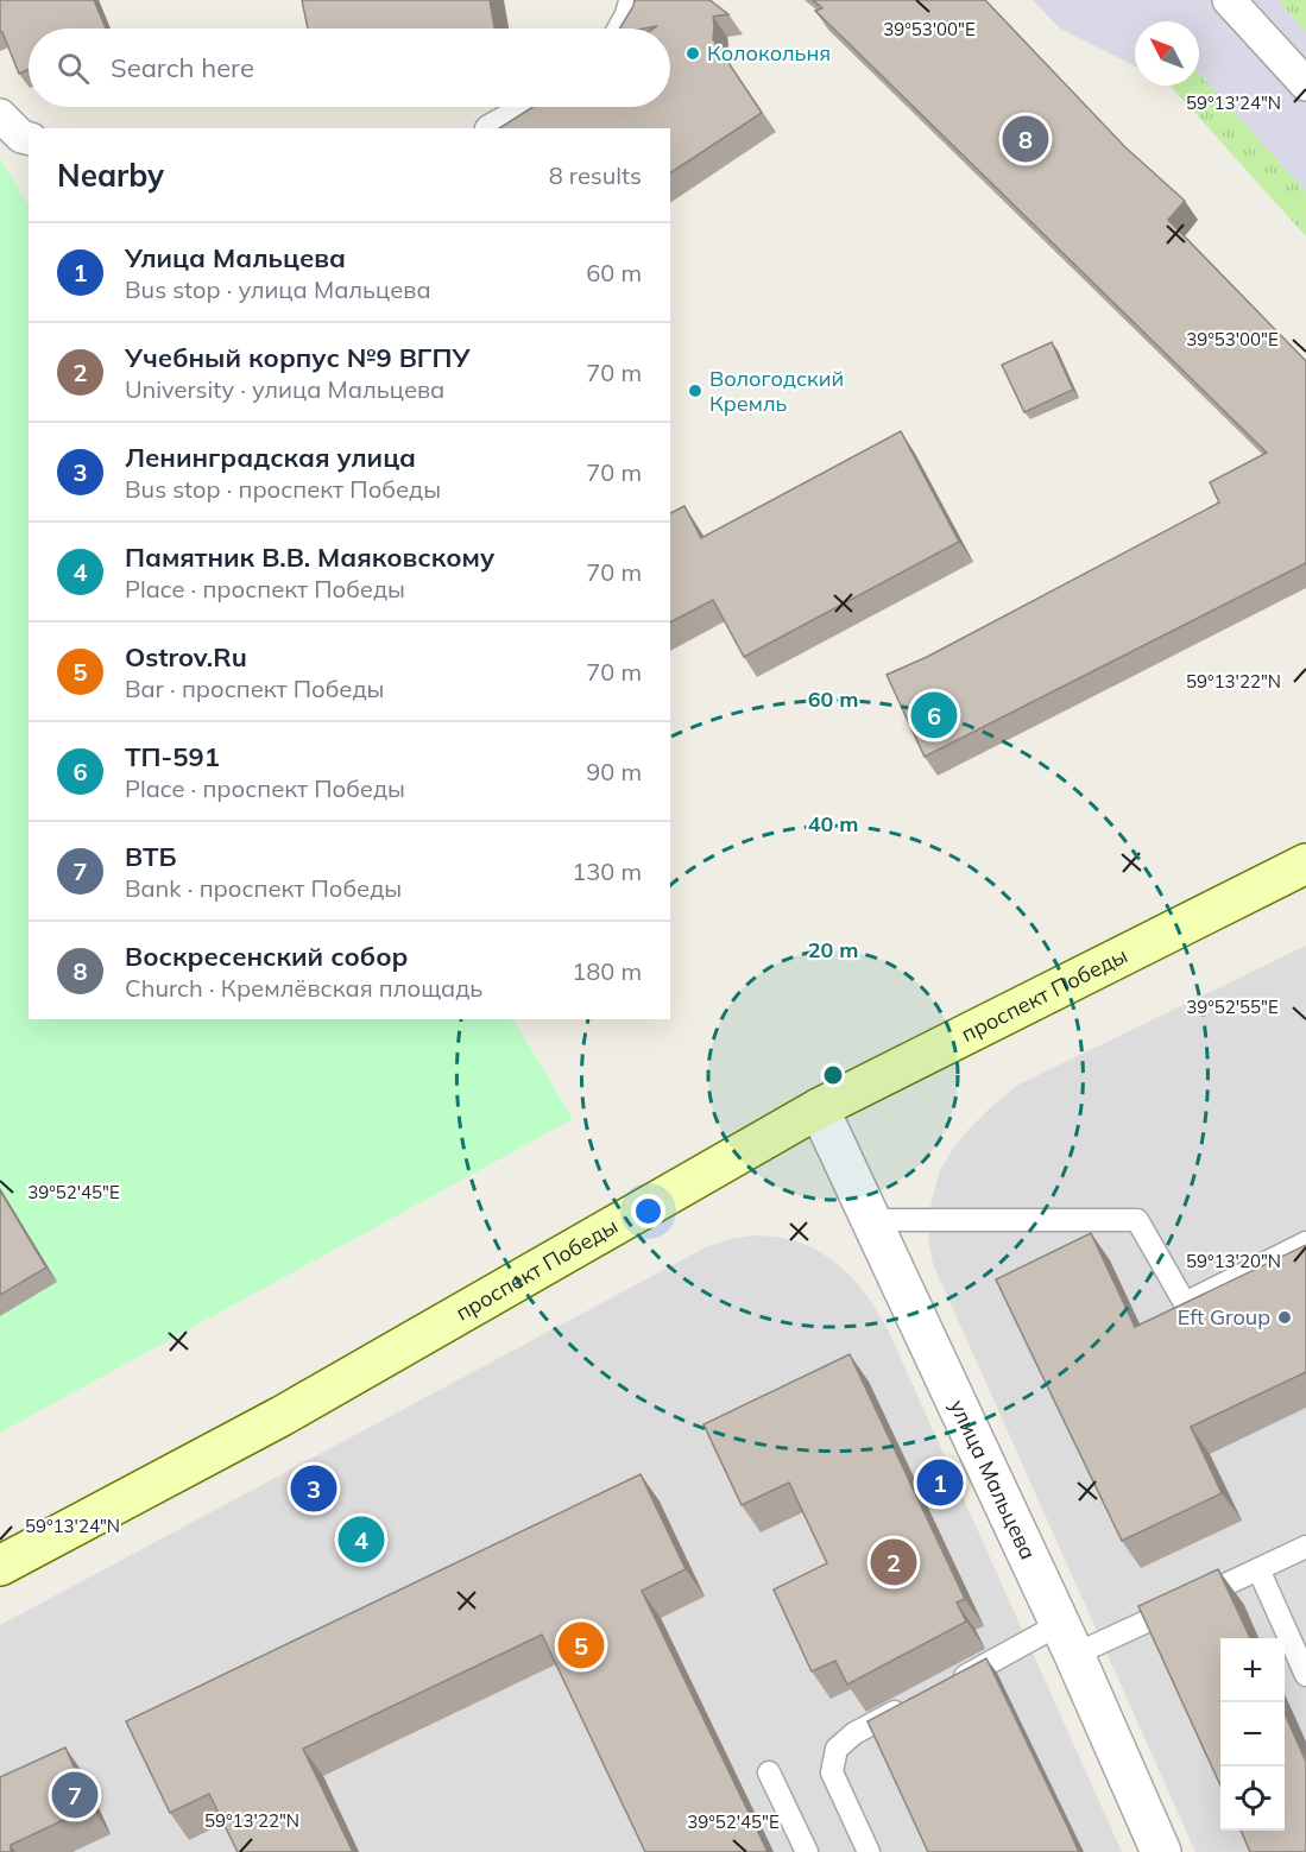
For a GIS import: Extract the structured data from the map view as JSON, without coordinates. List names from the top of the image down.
{
  "streets": {
    "main road": ["проспект Победы"],
    "street": ["улица Мальцева"]
  },
  "crossings": [
    ["проспект Победы", "улица Мальцева"]
  ],
  "places": ["Колокольня", "Вологодский Кремль", "Eft Group"],
  "north": "top left",
  "page": {
    "search": "Search here",
    "pins": [
      "8",
      "6",
      "1",
      "3",
      "4",
      "2",
      "5",
      "7"
    ],
    "heading": ["Nearby", "8 results"],
    "list": [
      {
        "mark": "1",
        "name": "Улица Мальцева",
        "note": "Bus stop · улица Мальцева",
        "value": "60 m"
      },
      {
        "mark": "2",
        "name": "Учебный корпус №9 ВГПУ",
        "note": "University · улица Мальцева",
        "value": "70 m"
      },
      {
        "mark": "3",
        "name": "Ленинградская улица",
        "note": "Bus stop · проспект Победы",
        "value": "70 m"
      },
      {
        "mark": "4",
        "name": "Памятник В.В. Маяковскому",
        "note": "Place · проспект Победы",
        "value": "70 m"
      },
      {
        "mark": "5",
        "name": "Ostrov.Ru",
        "note": "Bar · проспект Победы",
        "value": "70 m"
      },
      {
        "mark": "6",
        "name": "ТП-591",
        "note": "Place · проспект Победы",
        "value": "90 m"
      },
      {
        "mark": "7",
        "name": "ВТБ",
        "note": "Bank · проспект Победы",
        "value": "130 m"
      },
      {
        "mark": "8",
        "name": "Воскресенский собор",
        "note": "Church · Кремлёвская площадь",
        "value": "180 m"
      }
    ],
    "map_buttons": ["+", "−"]
  },
  "coordinates": [
    "39°53'00\"E",
    "59°13'24\"N",
    "59°13'22\"N",
    "39°52'55\"E",
    "39°52'45\"E",
    "59°13'20\"N"
  ],
  "rings": ["60 m", "40 m", "20 m"]
}
